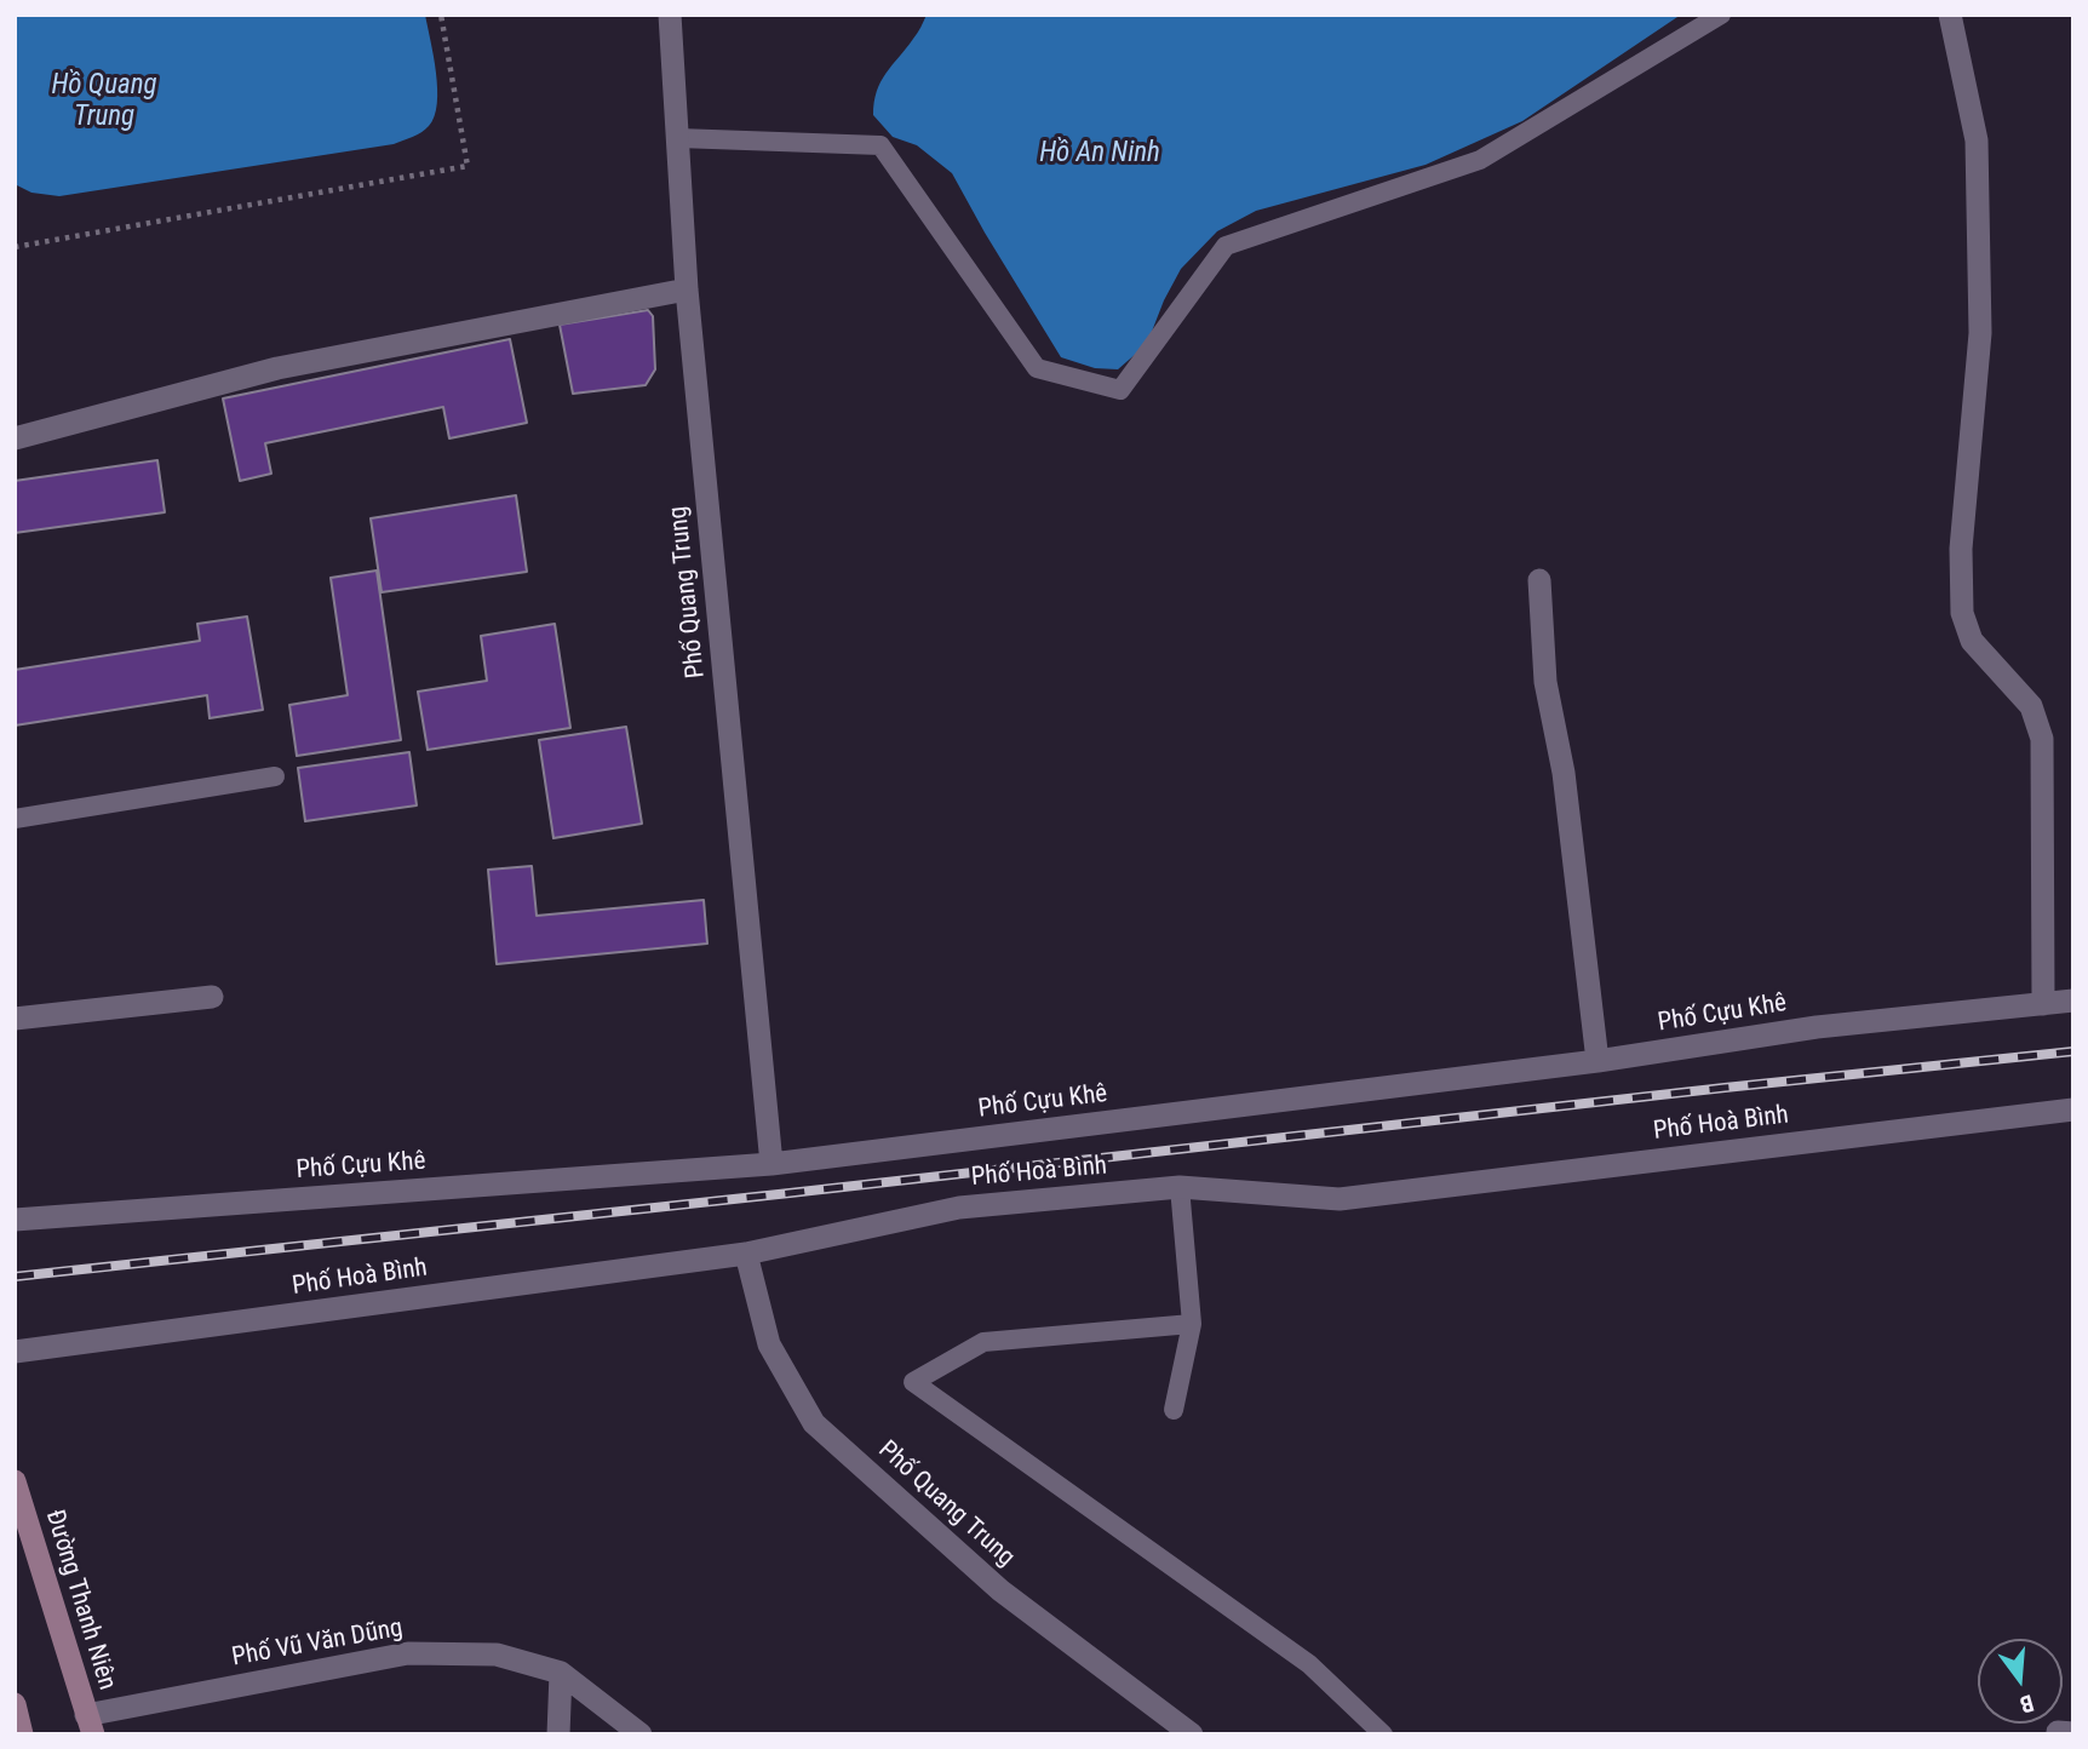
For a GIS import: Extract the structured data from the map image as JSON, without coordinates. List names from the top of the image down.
{
  "streets": {
    "main road": ["Đường Thanh Niên"],
    "street": [
      "Phố Quang Trung",
      "Phố Cựu Khê",
      "Phố Hoà Bình",
      "Phố Vũ Văn Dũng"
    ]
  },
  "crossings": [
    ["Phố Quang Trung", "Phố Cựu Khê"],
    ["Phố Quang Trung", "Phố Hoà Bình"],
    ["Đường Thanh Niên", "Phố Vũ Văn Dũng"]
  ],
  "water": ["Hồ Quang Trung", "Hồ An Ninh"],
  "north": "bottom"
}
